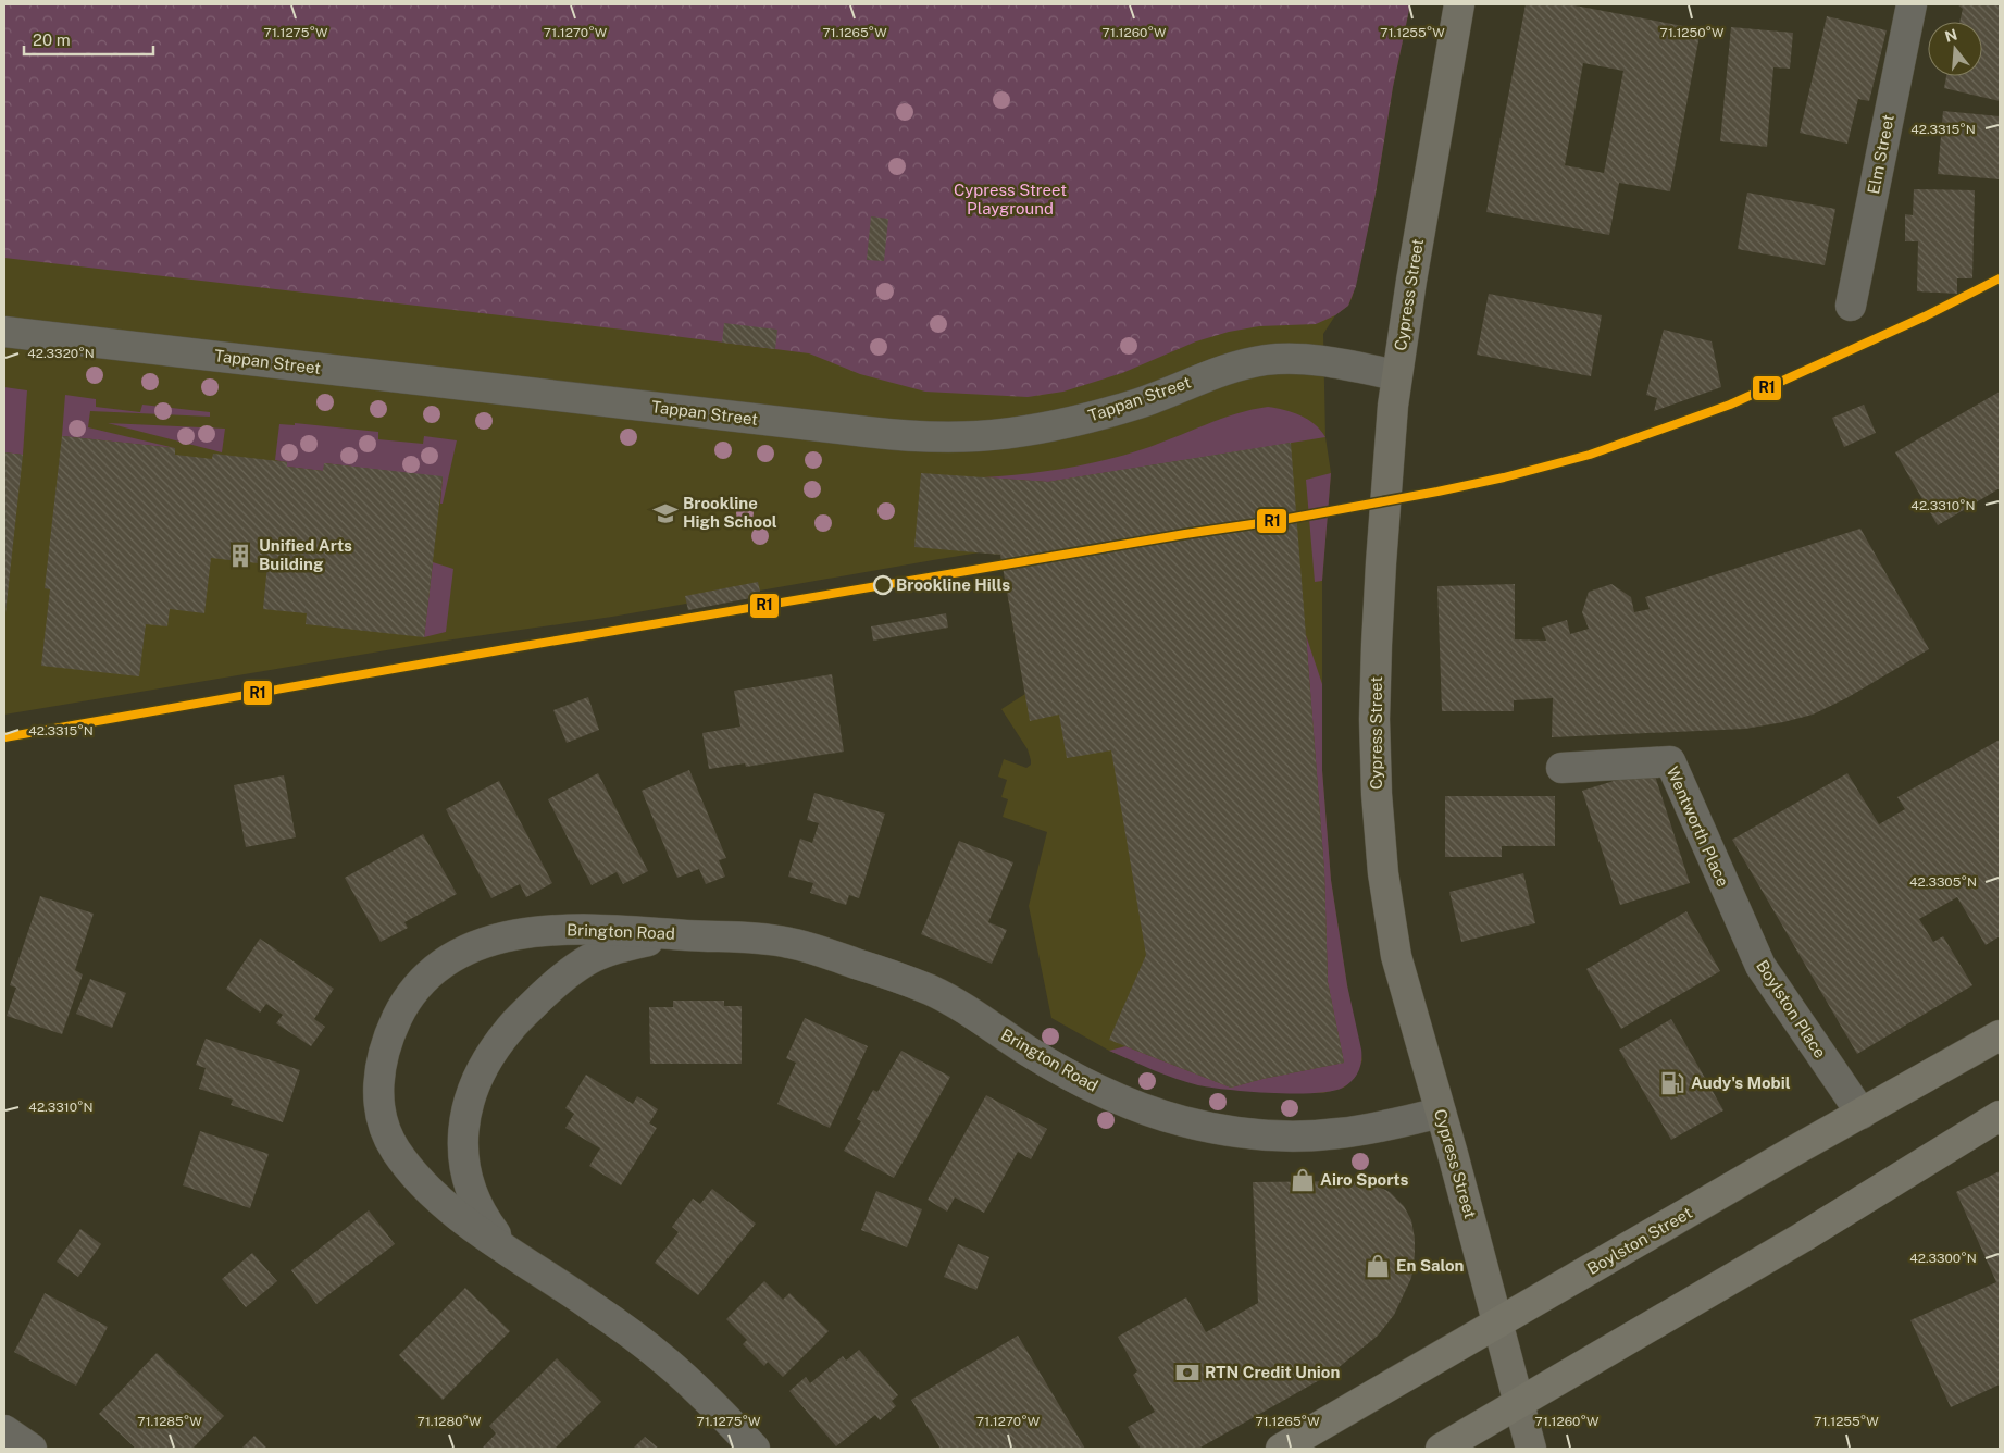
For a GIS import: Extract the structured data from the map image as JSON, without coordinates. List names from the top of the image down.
{
  "streets": {
    "highway": ["Boylston Street"],
    "main road": ["Cypress Street"],
    "street": [
      "Elm Street",
      "Tappan Street",
      "Wentworth Place",
      "Brington Road",
      "Boylston Place"
    ]
  },
  "crossings": [
    ["Cypress Street", "Tappan Street"],
    ["Cypress Street", "Brington Road"],
    ["Cypress Street", "Boylston Street"],
    ["Wentworth Place", "Boylston Place"],
    ["Boylston Place", "Boylston Street"]
  ],
  "parks": ["Cypress Street Playground"],
  "places": {
    "school or university": ["Brookline High School"],
    "building": ["Unified Arts Building"],
    "other": ["Brookline Hills"],
    "fuel station": ["Audy's Mobil"],
    "shop": ["Airo Sports", "En Salon"],
    "bank": ["RTN Credit Union"]
  },
  "lines": ["transit line R1"],
  "scale_bar": "20 m",
  "north": "top",
  "coordinates": [
    "71.1275°W",
    "71.1270°W",
    "71.1265°W",
    "71.1260°W",
    "71.1255°W",
    "71.1250°W",
    "42.3315°N",
    "42.3320°N",
    "42.3310°N",
    "42.3305°N",
    "42.3300°N",
    "71.1285°W",
    "71.1280°W"
  ]
}
